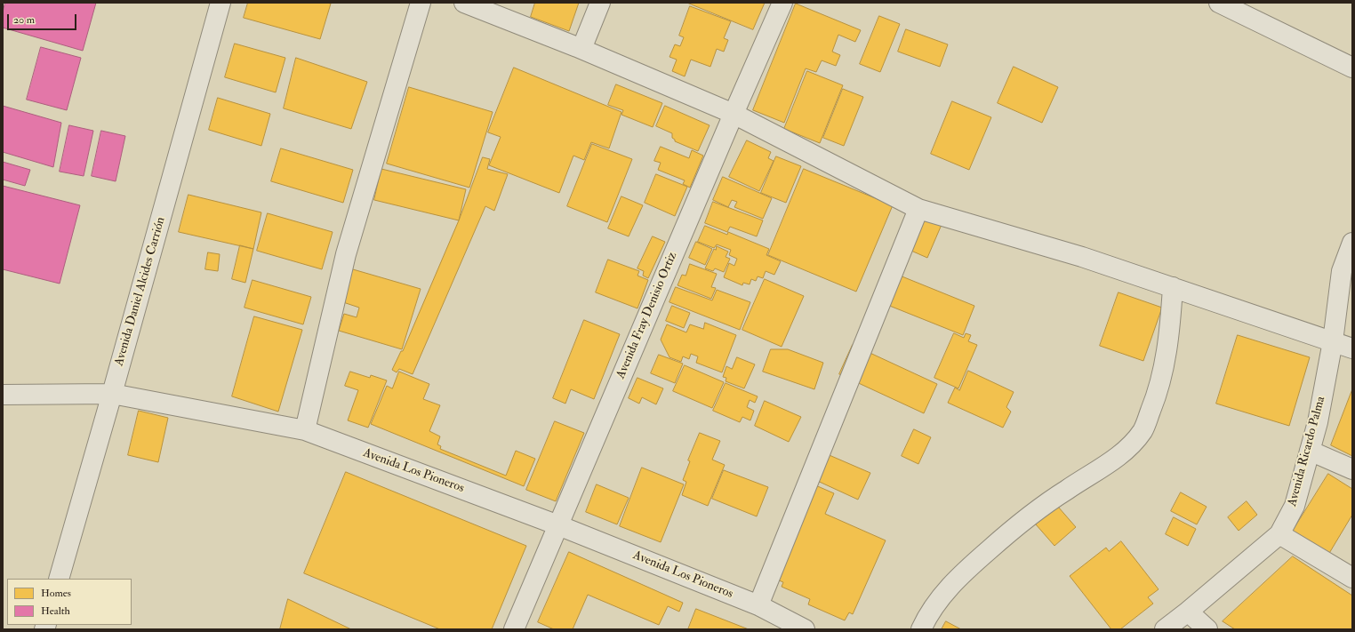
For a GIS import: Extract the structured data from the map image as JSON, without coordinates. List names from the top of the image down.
{
  "streets": {
    "street": [
      "Avenida Daniel Alcides Carrión",
      "Avenida Fray Denisio Ortiz",
      "Avenida Ricardo Palma",
      "Avenida Los Pioneros"
    ]
  },
  "crossings": [
    ["Avenida Daniel Alcides Carrión", "Avenida Los Pioneros"],
    ["Avenida Fray Denisio Ortiz", "Avenida Los Pioneros"]
  ],
  "legend": ["Homes", "Health"],
  "scale_bar": "20 m"
}
